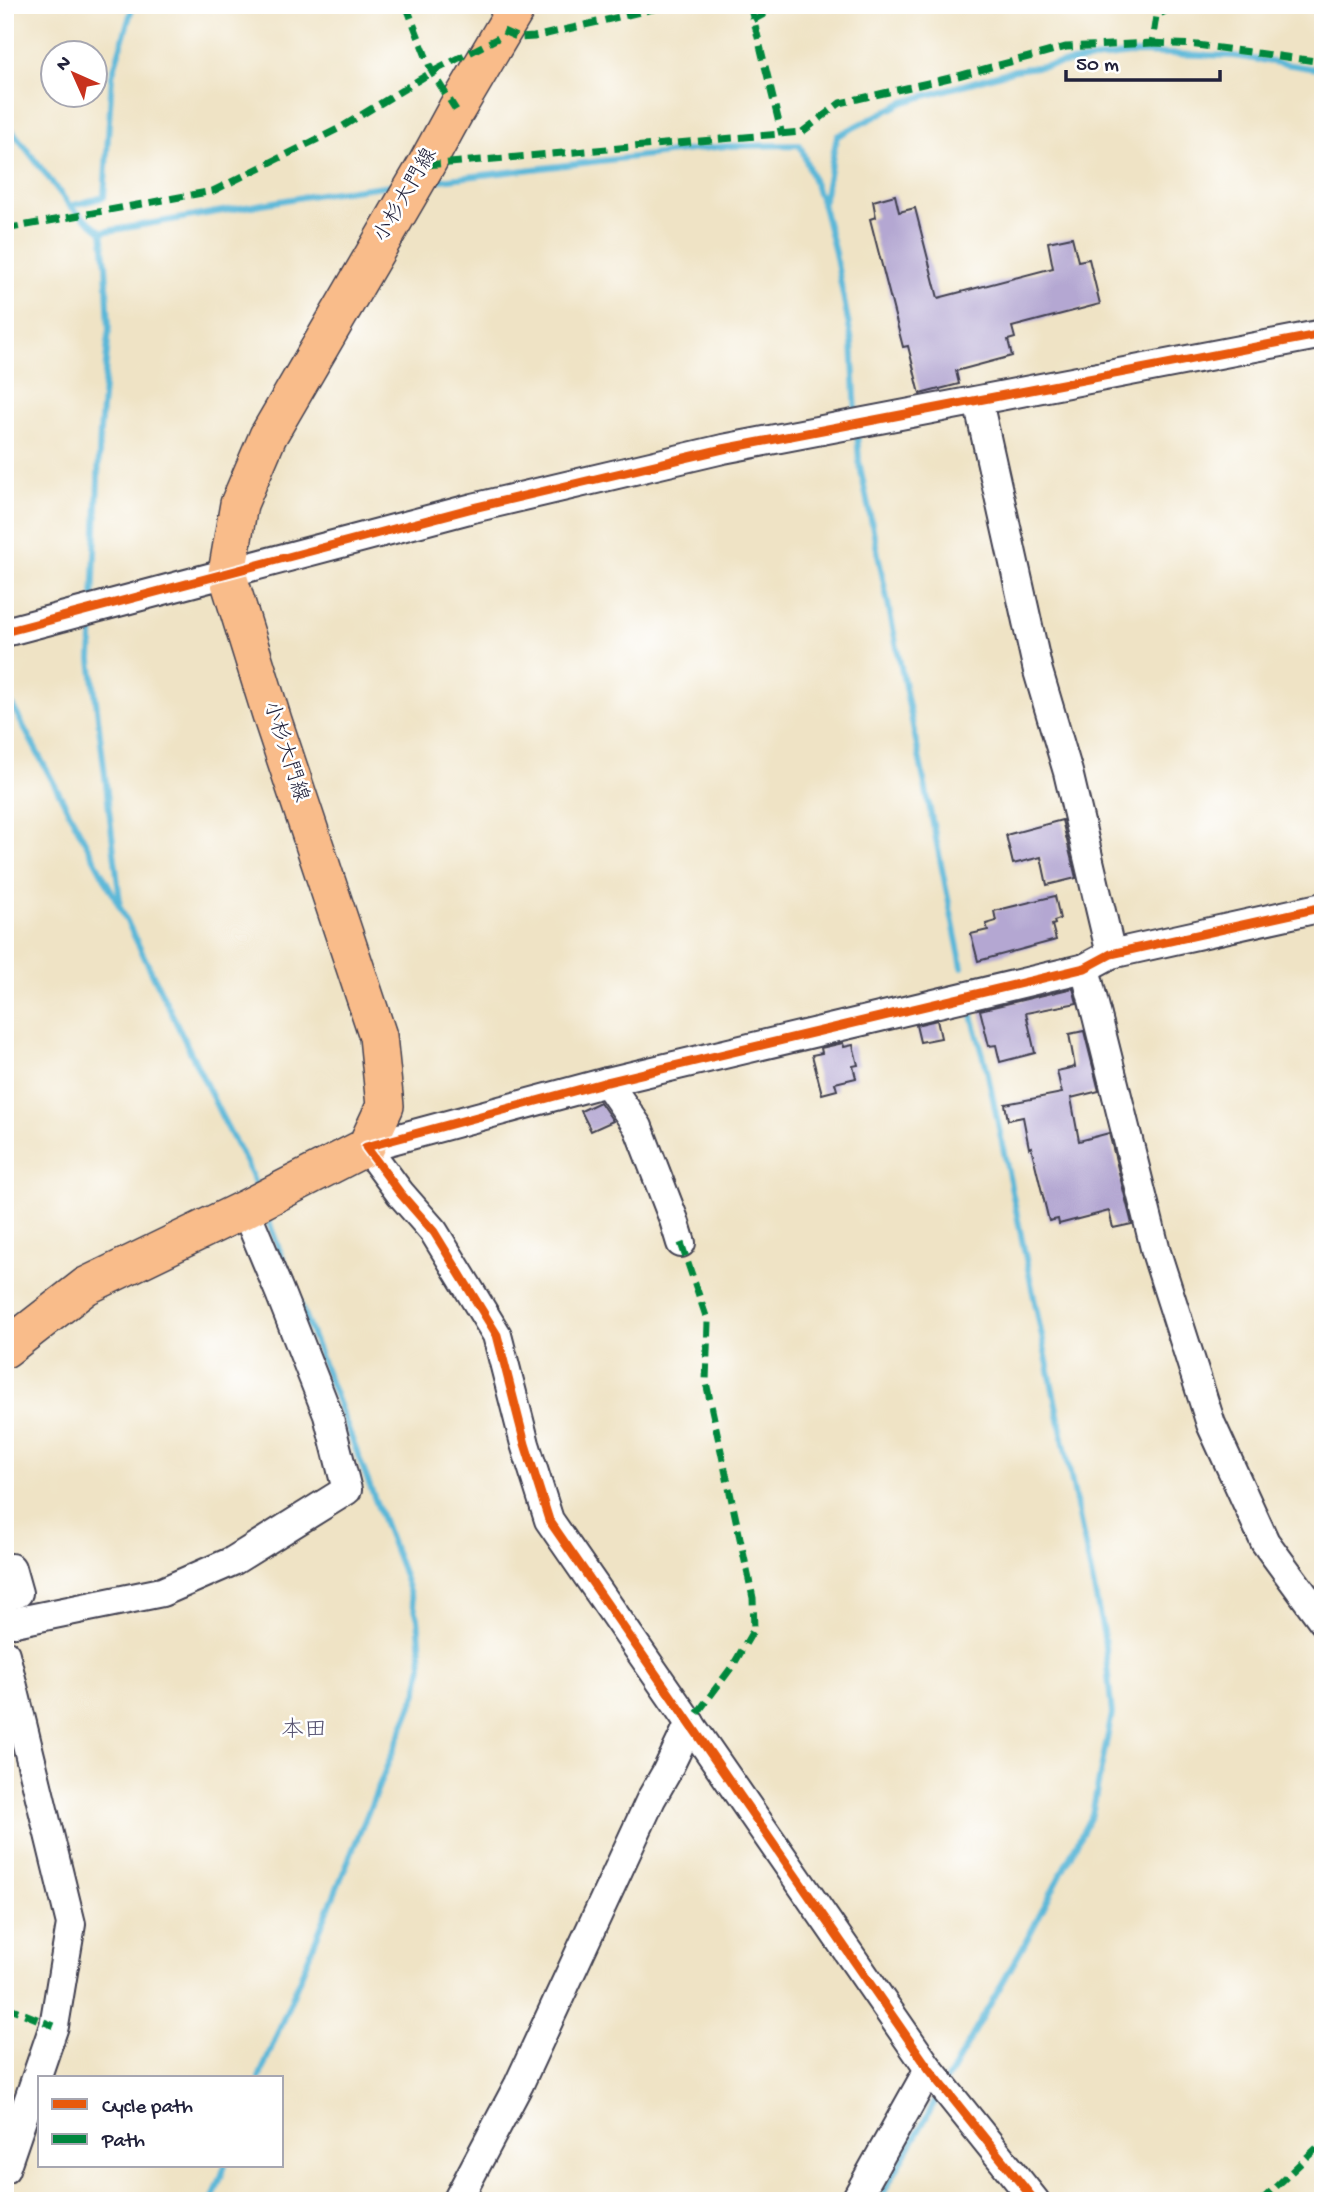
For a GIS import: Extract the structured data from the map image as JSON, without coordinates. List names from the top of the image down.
{
  "streets": {
    "main road": ["小杉大門線"]
  },
  "districts": ["本田"],
  "legend": ["Cycle path", "Path"],
  "scale_bar": "50 m",
  "north": "top left"
}
